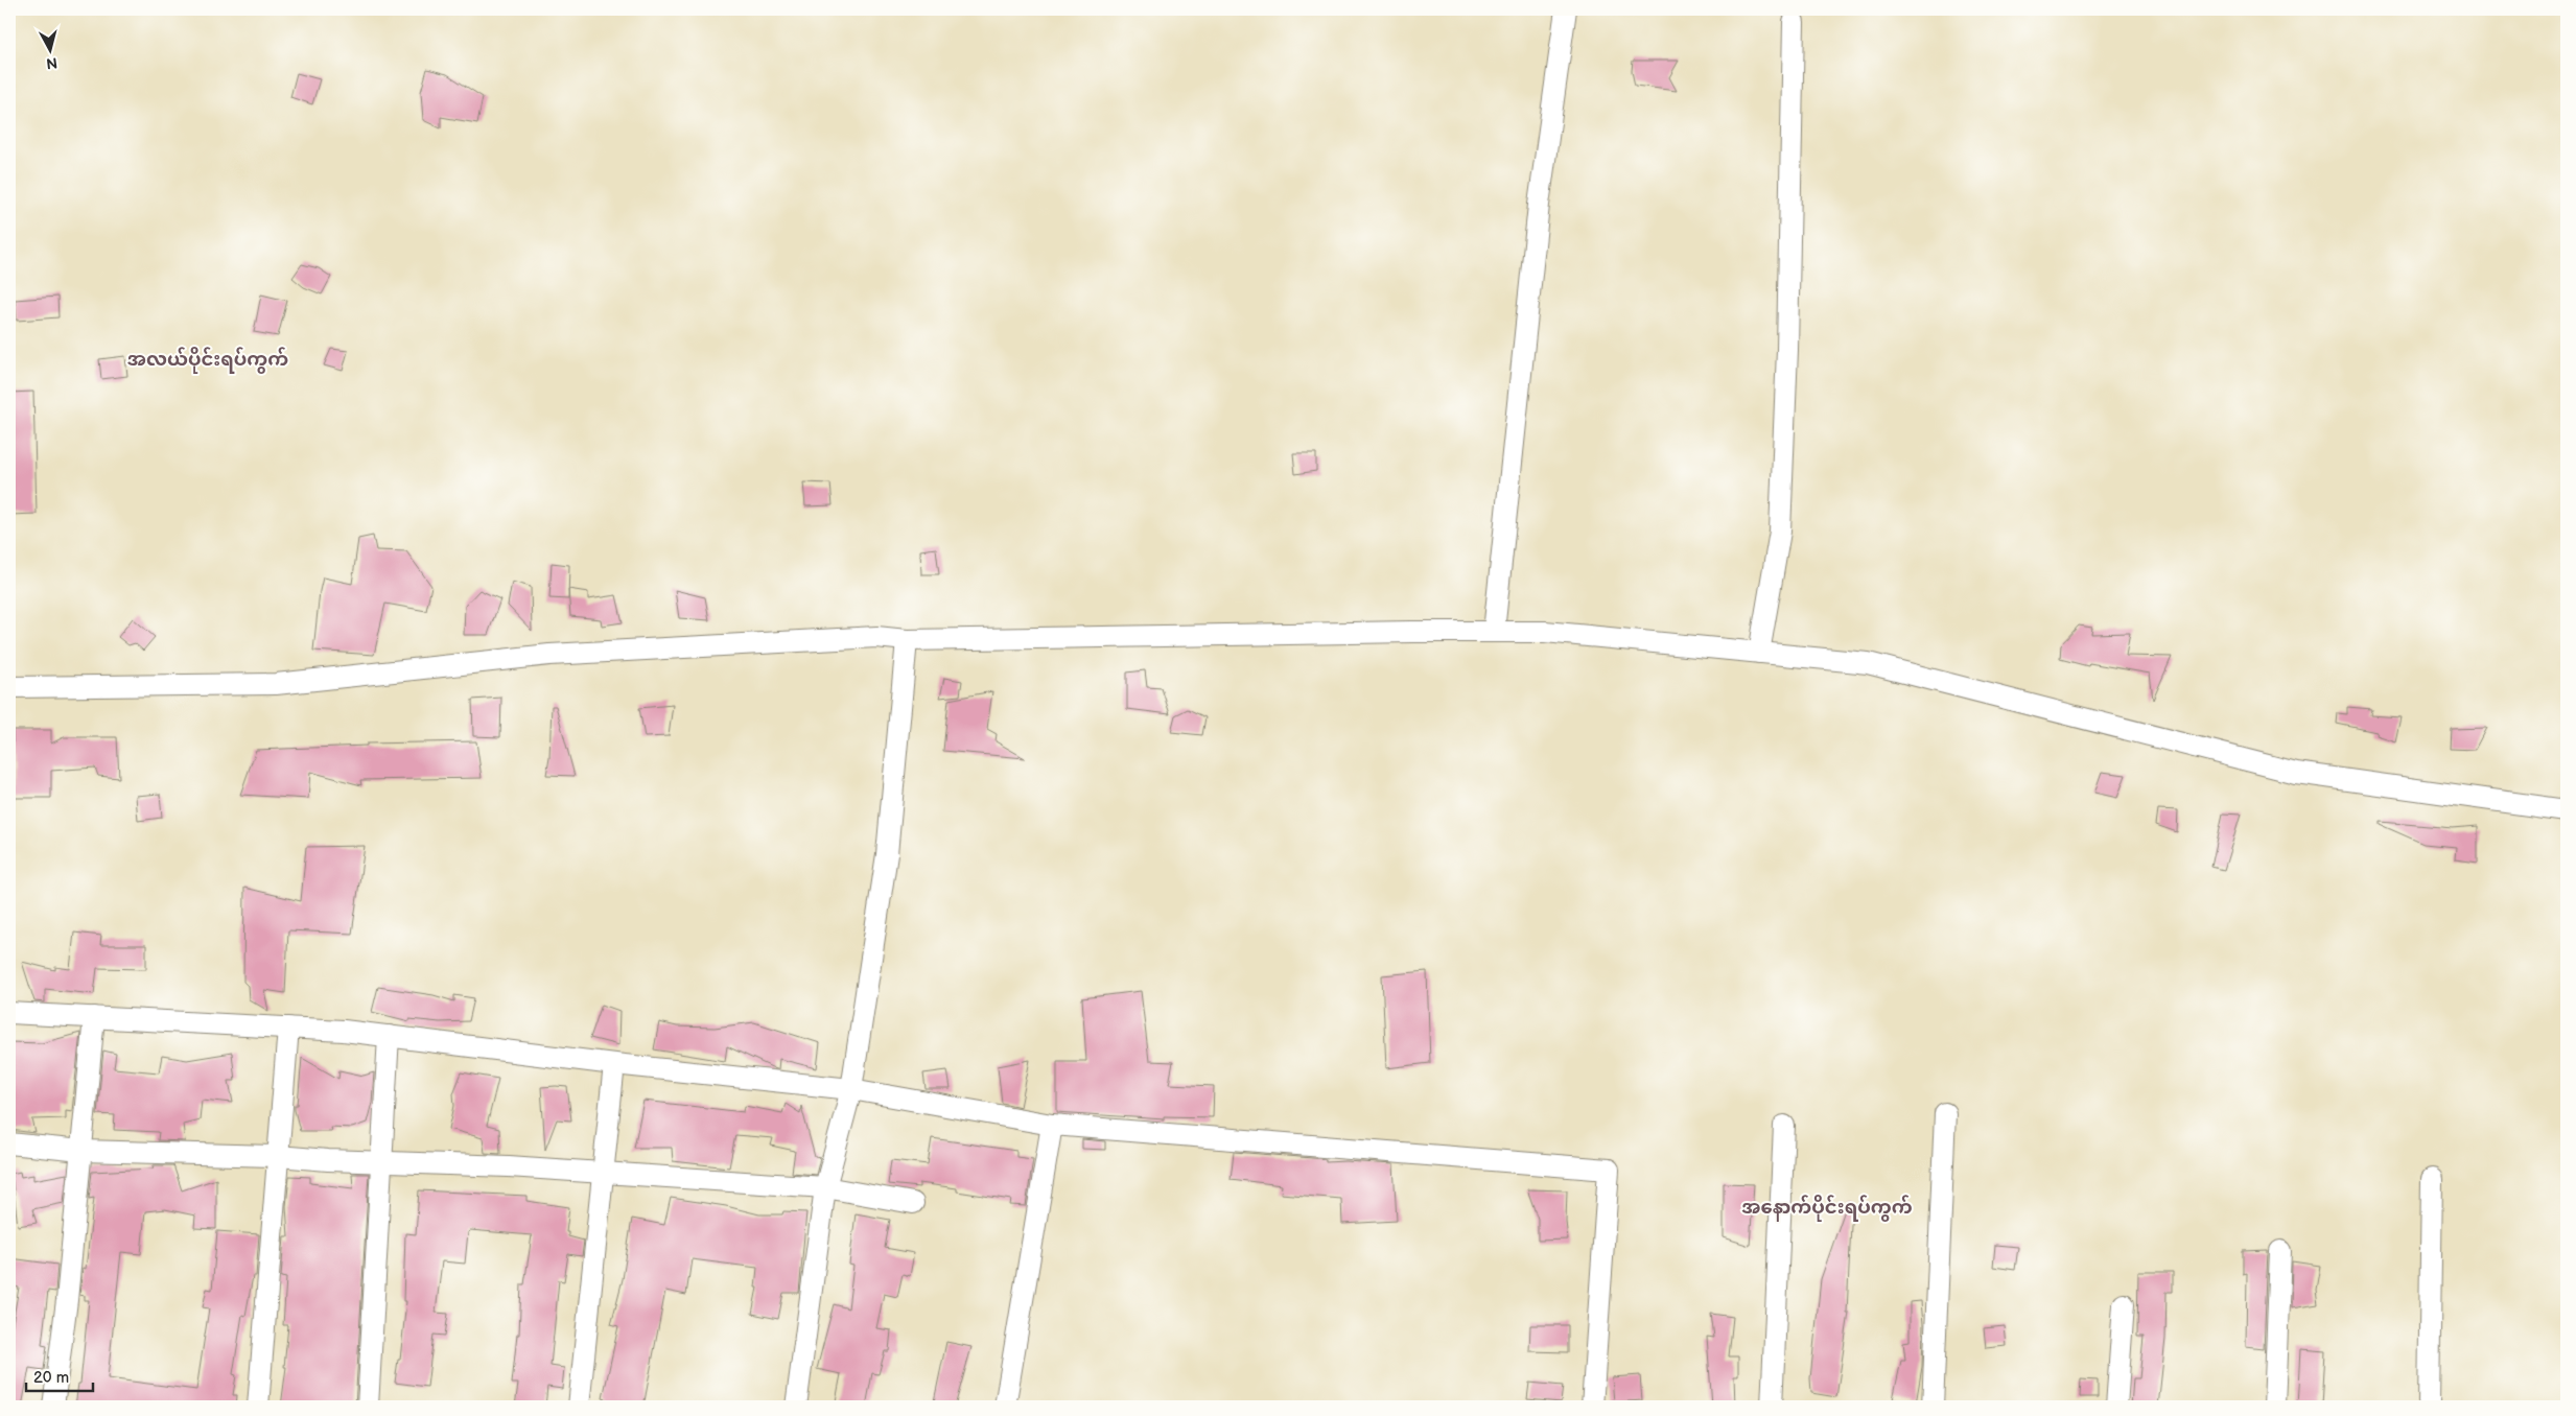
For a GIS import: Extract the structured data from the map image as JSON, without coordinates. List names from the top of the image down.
{
  "districts": ["အလယ်ပိုင်းရပ်ကွက်", "အနောက်ပိုင်းရပ်ကွက်"],
  "scale_bar": "20 m",
  "north": "bottom"
}
